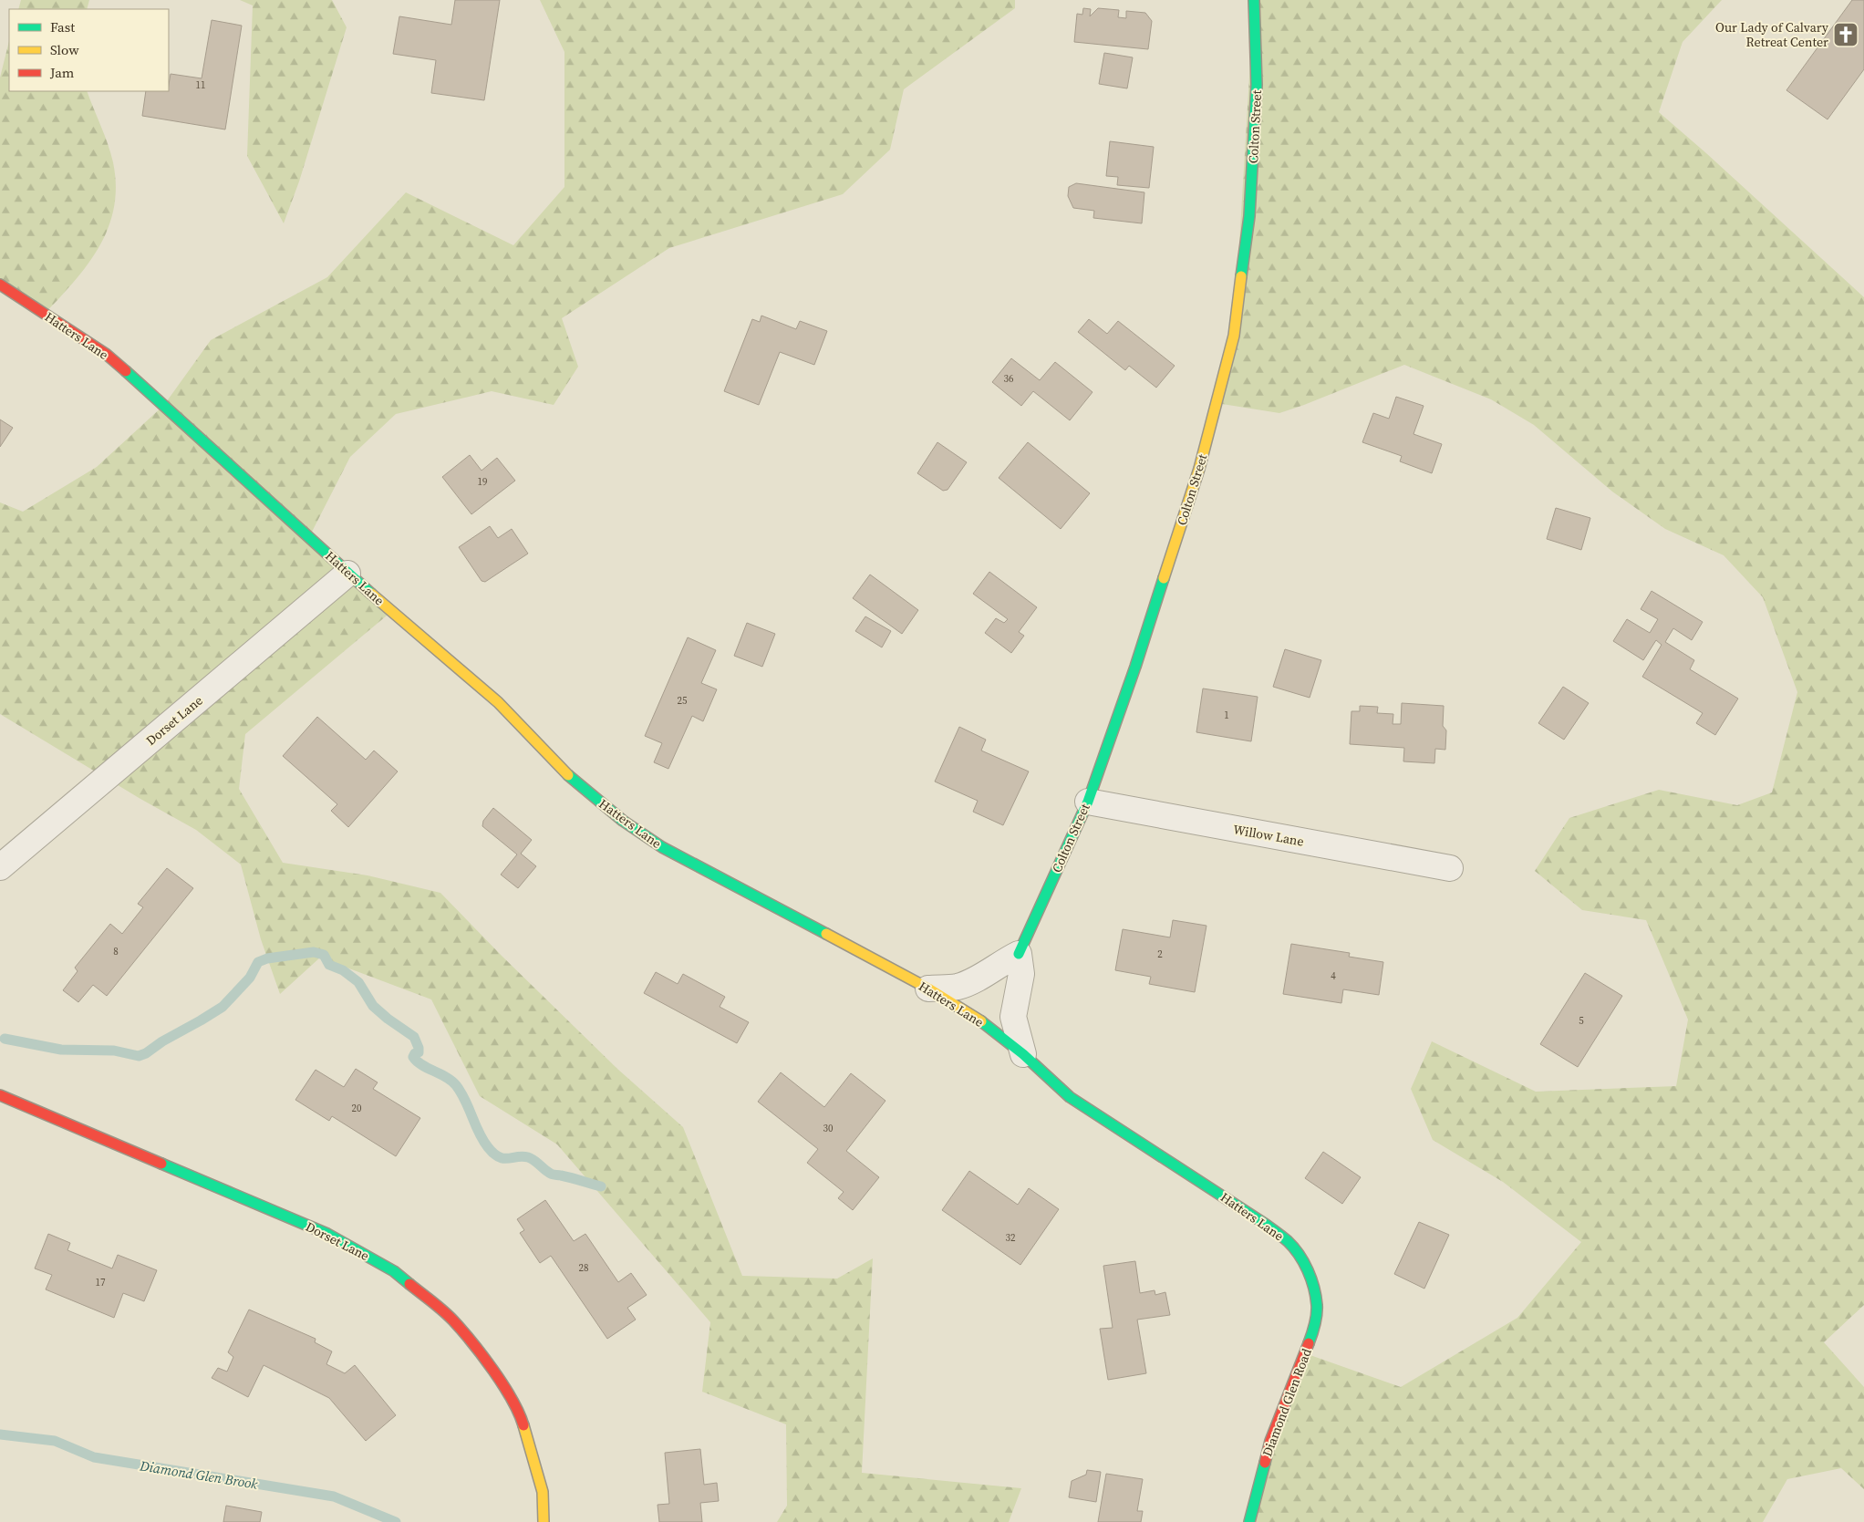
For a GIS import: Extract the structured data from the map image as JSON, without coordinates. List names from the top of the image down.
{
  "streets": {
    "street": [
      "Colton Street",
      "Hatters Lane",
      "Dorset Lane",
      "Willow Lane",
      "Diamond Glen Road"
    ]
  },
  "crossings": [
    ["Colton Street", "Willow Lane"],
    ["Hatters Lane", "Dorset Lane"],
    ["Hatters Lane", "Diamond Glen Road"]
  ],
  "water": ["Diamond Glen Brook"],
  "places": {
    "church": ["Our Lady of Calvary Retreat Center"]
  },
  "house_numbers": [
    "11",
    "36",
    "19",
    "25",
    "1",
    "8",
    "2",
    "4",
    "5",
    "20",
    "30",
    "32",
    "28",
    "17"
  ],
  "legend": ["Fast", "Slow", "Jam"]
}
